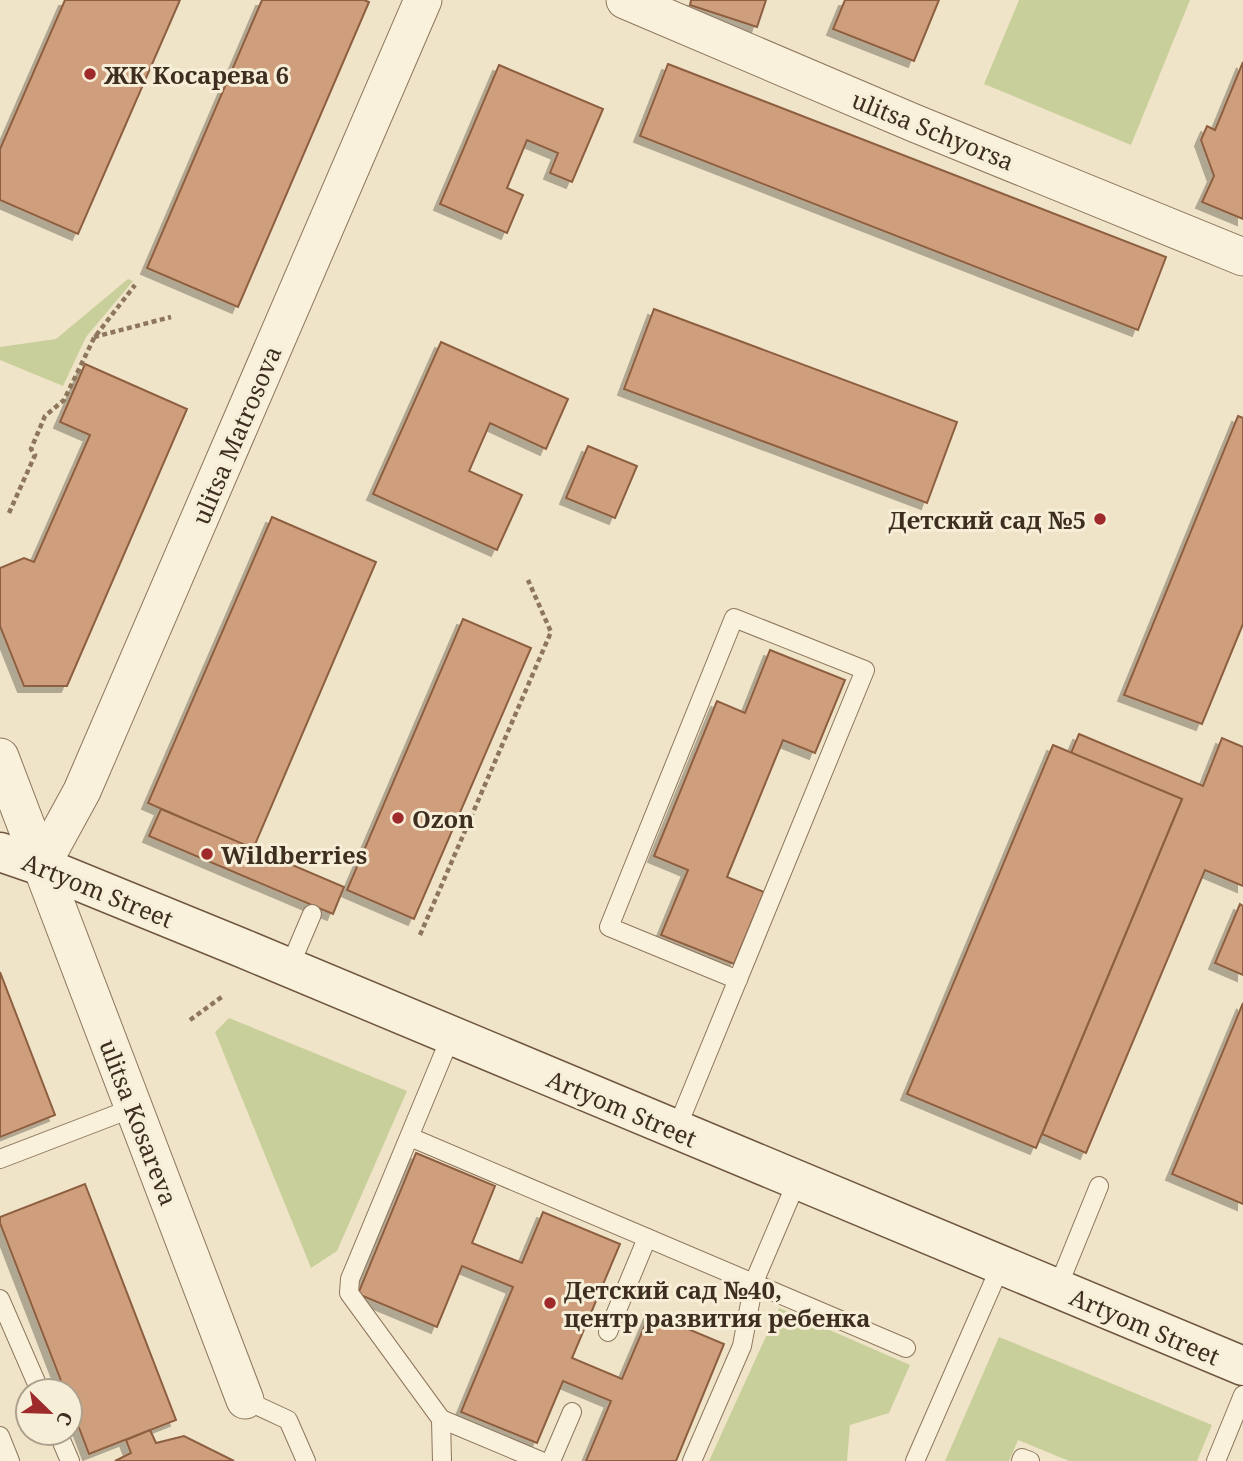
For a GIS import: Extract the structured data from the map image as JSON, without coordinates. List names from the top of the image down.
{
  "streets": {
    "main road": ["Artyom Street"],
    "street": ["ulitsa Schyorsa", "ulitsa Matrosova", "ulitsa Kosareva"]
  },
  "crossings": [
    ["ulitsa Matrosova", "Artyom Street"],
    ["ulitsa Matrosova", "ulitsa Kosareva"],
    ["Artyom Street", "ulitsa Kosareva"]
  ],
  "places": [
    "ЖК Косарева 6",
    "Детский сад №5",
    "Ozon",
    "Wildberries",
    "Детский сад №40, центр развития ребенка"
  ],
  "north": "bottom right"
}
